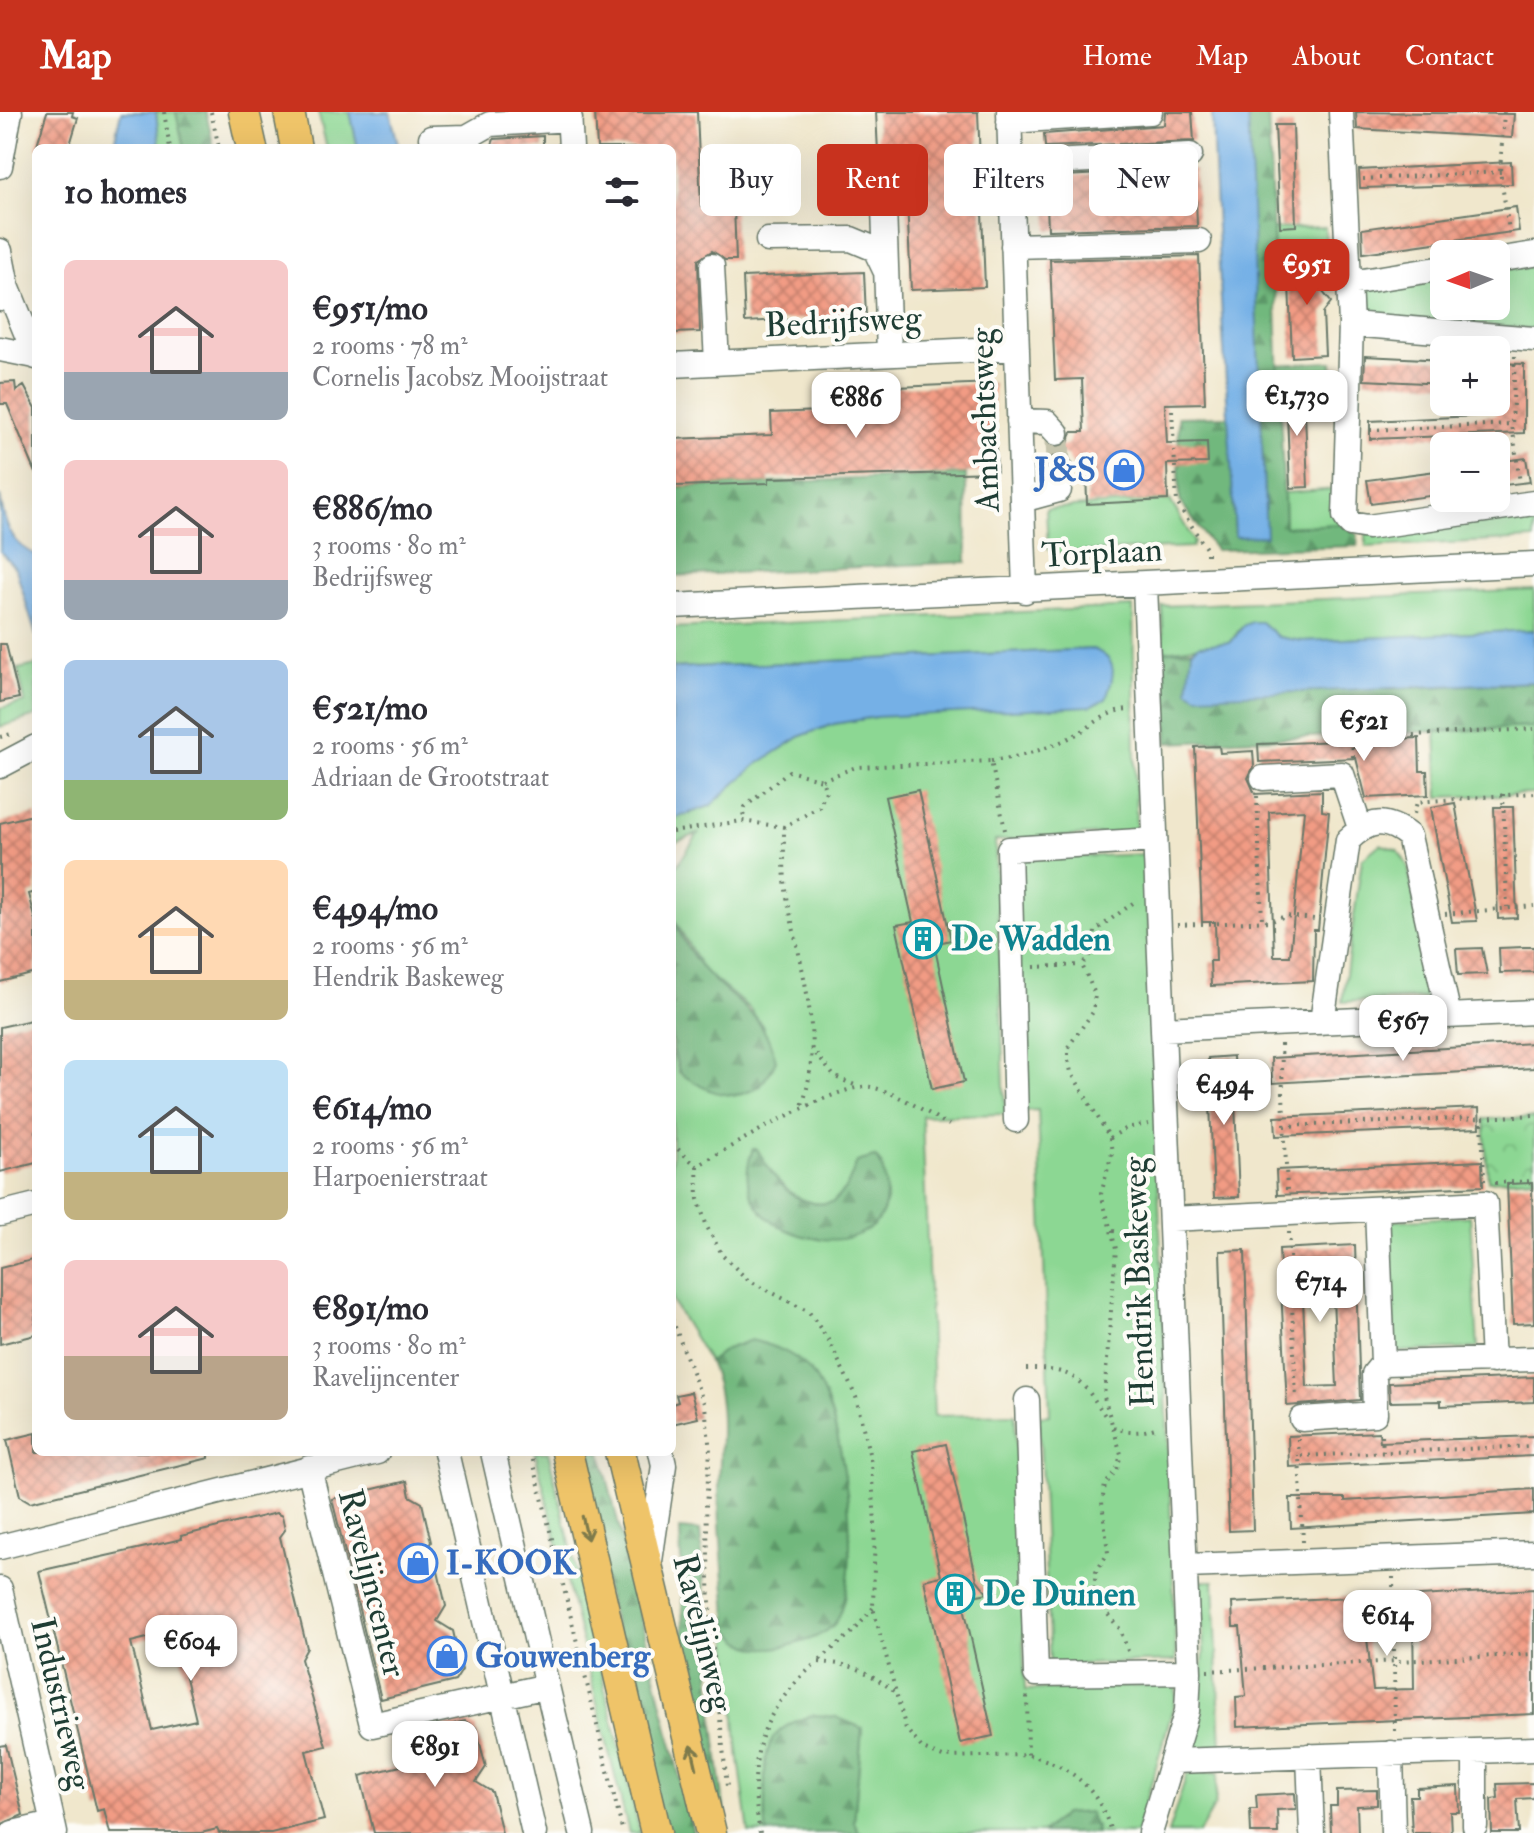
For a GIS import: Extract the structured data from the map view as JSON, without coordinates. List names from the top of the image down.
{
  "streets": {
    "main road": ["Ravelijnweg"],
    "street": [
      "Bedrijfsweg",
      "Ambachtsweg",
      "Torplaan",
      "Hendrik Baskeweg",
      "Ravelijncenter",
      "Industrieweg"
    ]
  },
  "crossings": [
    ["Bedrijfsweg", "Ambachtsweg"],
    ["Ambachtsweg", "Torplaan"],
    ["Torplaan", "Hendrik Baskeweg"]
  ],
  "places": {
    "shop": ["J&S", "I-KOOK", "Gouwenberg"],
    "building": ["De Wadden", "De Duinen"]
  },
  "north": "left",
  "page": {
    "header": "Map",
    "nav": [
      "Home",
      "Map",
      "About",
      "Contact"
    ],
    "chip": [
      "Buy",
      "Rent",
      "Filters",
      "New"
    ],
    "heading": "10 homes",
    "price": [
      "€951",
      "€1,730",
      "€886",
      "€521",
      "€567",
      "€494",
      "€714",
      "€614",
      "€604",
      "€891"
    ],
    "map_buttons": ["+", "−"],
    "list": [
      {
        "name": "€951/mo",
        "note": "2 rooms · 78 m² · Cornelis Jacobsz Mooijstraat"
      },
      {
        "name": "€886/mo",
        "note": "3 rooms · 80 m² · Bedrijfsweg"
      },
      {
        "name": "€521/mo",
        "note": "2 rooms · 56 m² · Adriaan de Grootstraat"
      },
      {
        "name": "€494/mo",
        "note": "2 rooms · 56 m² · Hendrik Baskeweg"
      },
      {
        "name": "€614/mo",
        "note": "2 rooms · 56 m² · Harpoenierstraat"
      },
      {
        "name": "€891/mo",
        "note": "3 rooms · 80 m² · Ravelijncenter"
      }
    ]
  }
}
